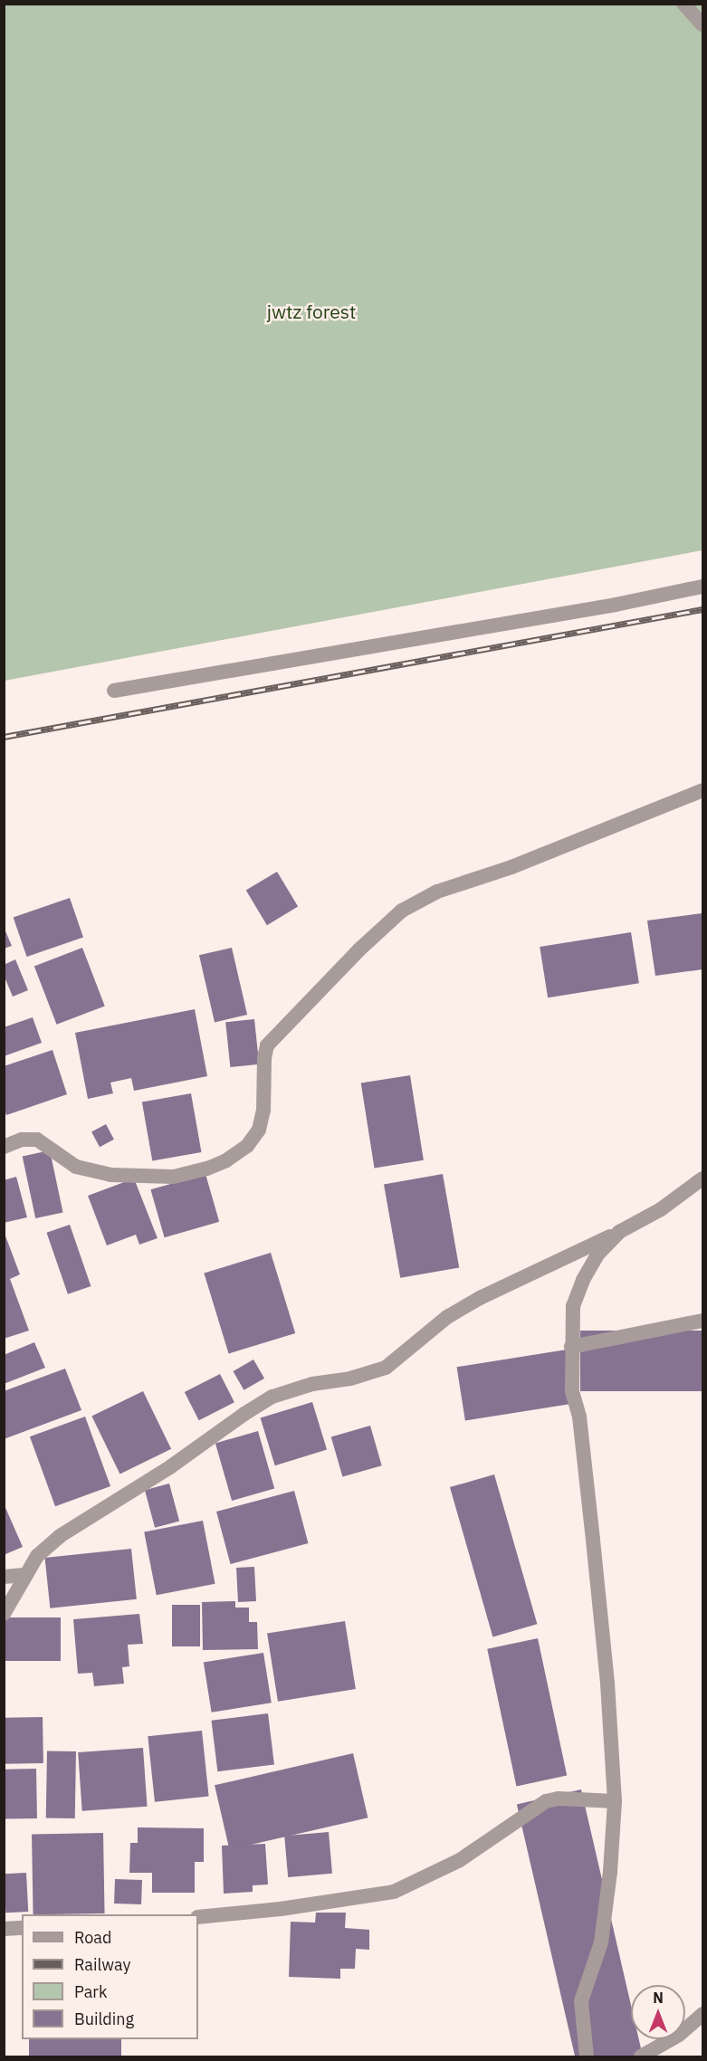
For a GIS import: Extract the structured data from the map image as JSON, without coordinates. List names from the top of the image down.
{
  "parks": ["jwtz forest"],
  "legend": [
    "Road",
    "Railway",
    "Park",
    "Building"
  ],
  "north": "top"
}
